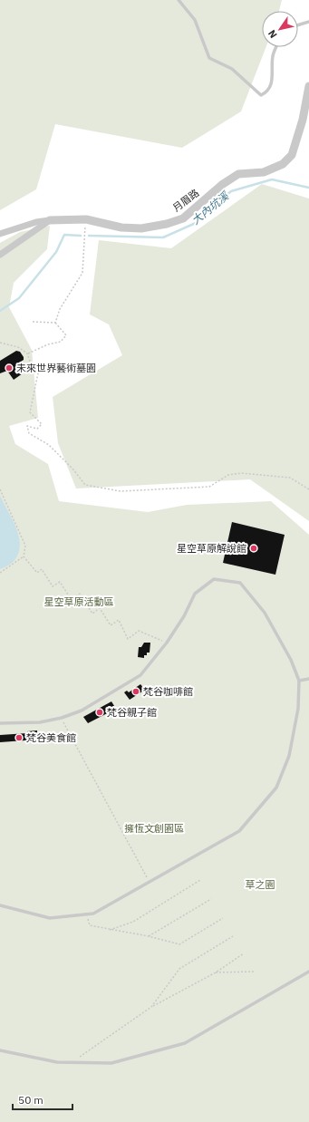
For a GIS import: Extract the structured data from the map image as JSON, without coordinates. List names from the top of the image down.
{
  "streets": {
    "street": ["月眉路"]
  },
  "water": ["大內坑溪"],
  "parks": ["星空草原活動區", "擁恆文創園區", "草之園"],
  "places": [
    "未來世界藝術墓園",
    "星空草原解說館",
    "梵谷咖啡館",
    "梵谷親子館",
    "梵谷美食館"
  ],
  "scale_bar": "50 m",
  "north": "bottom left"
}
